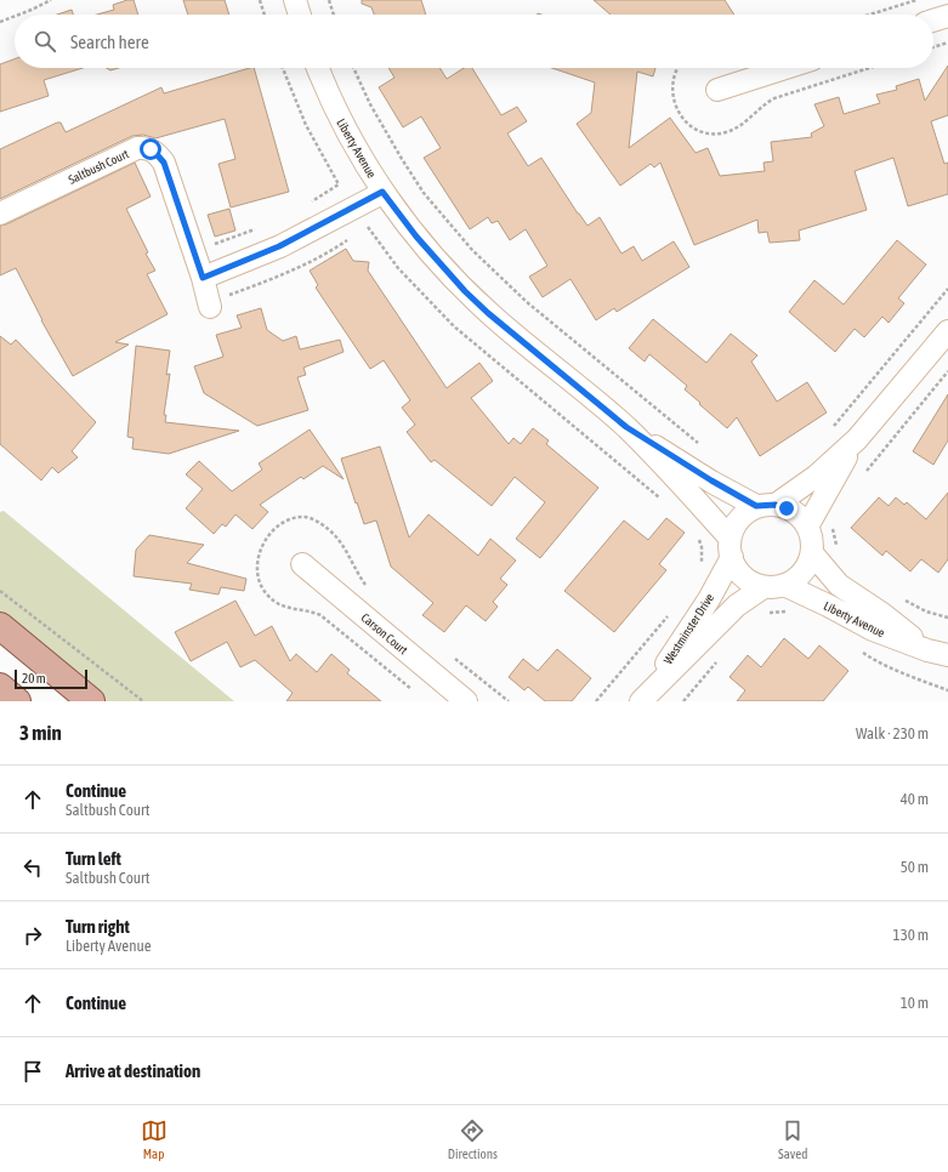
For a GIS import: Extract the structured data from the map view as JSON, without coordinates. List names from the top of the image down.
{
  "streets": {
    "street": [
      "Liberty Avenue",
      "Saltbush Court",
      "Westminster Drive",
      "Carson Court"
    ]
  },
  "crossings": [
    ["Liberty Avenue", "Westminster Drive"]
  ],
  "scale_bar": "20 m",
  "page": {
    "search": "Search here",
    "scale": "20 m",
    "heading": ["3 min", "Walk · 230 m"],
    "list": [
      ["Continue", "Saltbush Court", "40 m"],
      ["Turn left", "Saltbush Court", "50 m"],
      ["Turn right", "Liberty Avenue", "130 m"],
      ["Continue", "10 m"],
      "Arrive at destination"
    ],
    "nav": ["Map", "Directions", "Saved"]
  }
}
